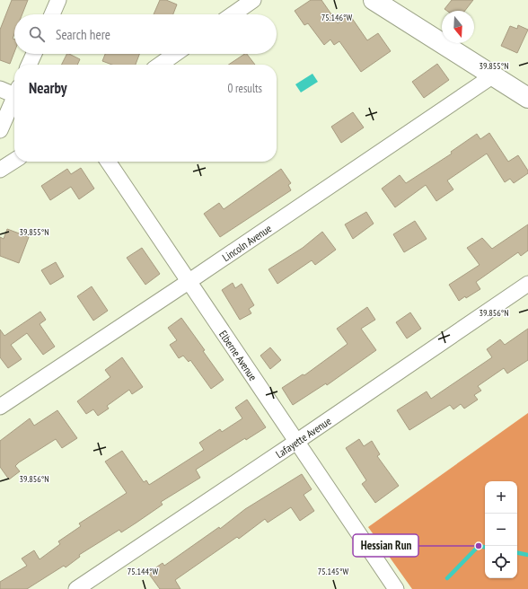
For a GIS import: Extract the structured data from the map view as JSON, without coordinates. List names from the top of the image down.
{
  "streets": {
    "street": ["Lincoln Avenue", "Elberne Avenue", "Lafayette Avenue"]
  },
  "crossings": [
    ["Lincoln Avenue", "Elberne Avenue"],
    ["Elberne Avenue", "Lafayette Avenue"]
  ],
  "places": ["Hessian Run"],
  "north": "bottom",
  "page": {
    "search": "Search here",
    "heading": ["Nearby", "0 results"],
    "map_buttons": ["+", "−"]
  },
  "coordinates": [
    "75.146°W",
    "39.855°N",
    "39.856°N",
    "75.144°W",
    "75.145°W"
  ]
}
